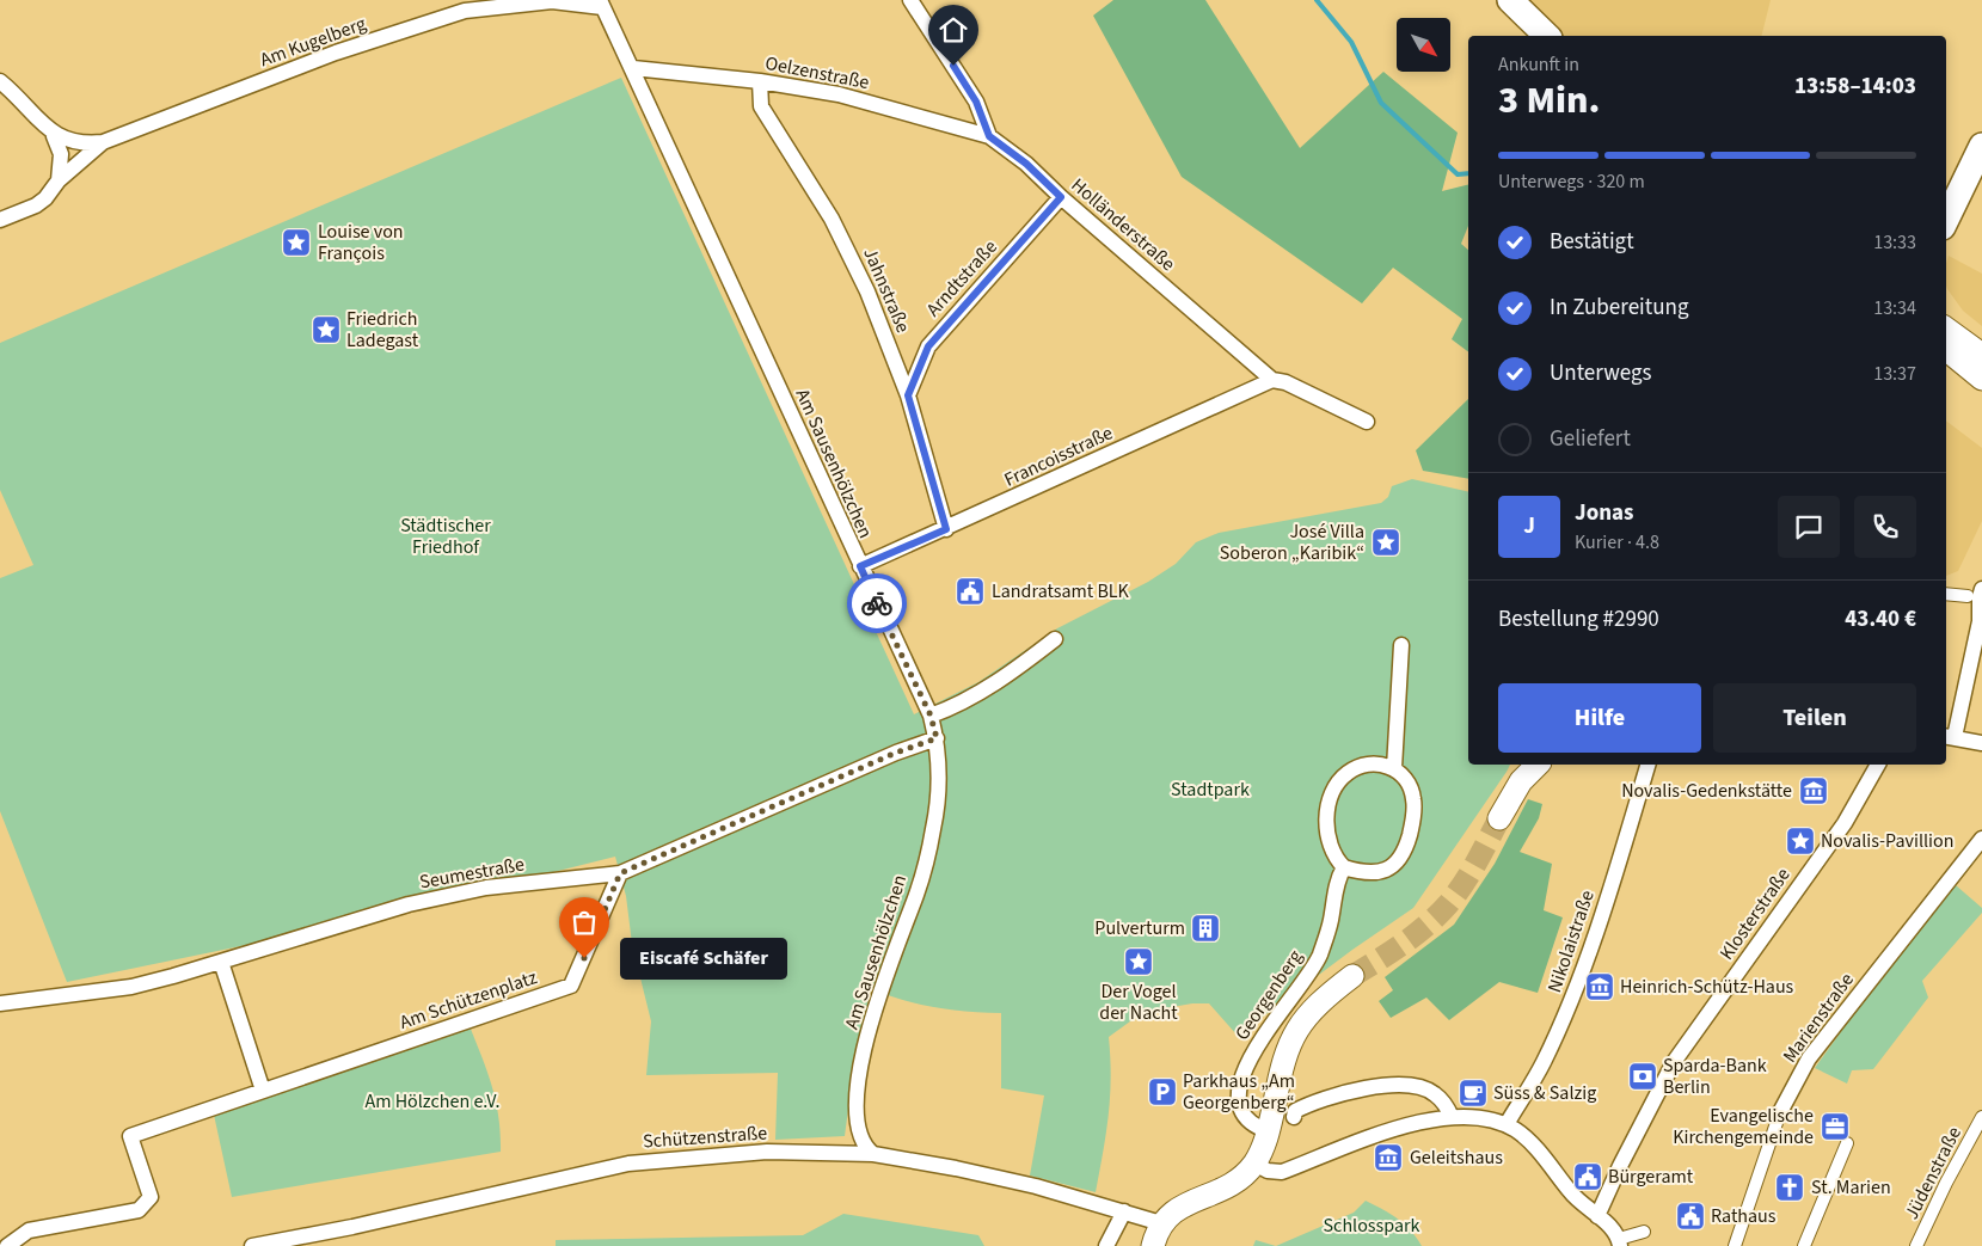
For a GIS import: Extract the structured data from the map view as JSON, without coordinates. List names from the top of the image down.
{
  "streets": {
    "street": [
      "Am Kugelberg",
      "Oelzenstraße",
      "Holländerstraße",
      "Arndtstraße",
      "Jahnstraße",
      "Francoisstraße",
      "Am Sausenhölzchen",
      "Seumestraße",
      "Klosterstraße",
      "Nikolaistraße",
      "Georgenberg",
      "Am Schützenplatz",
      "Marienstraße",
      "Schützenstraße",
      "Jüdenstraße"
    ]
  },
  "crossings": [
    ["Am Kugelberg", "Am Sausenhölzchen"],
    ["Oelzenstraße", "Holländerstraße"],
    ["Oelzenstraße", "Jahnstraße"],
    ["Oelzenstraße", "Am Sausenhölzchen"],
    ["Holländerstraße", "Arndtstraße"],
    ["Holländerstraße", "Francoisstraße"],
    ["Arndtstraße", "Jahnstraße"],
    ["Jahnstraße", "Francoisstraße"],
    ["Francoisstraße", "Am Sausenhölzchen"],
    ["Am Sausenhölzchen", "Seumestraße"],
    ["Am Sausenhölzchen", "Schützenstraße"],
    ["Seumestraße", "Am Schützenplatz"]
  ],
  "parks": [
    "Städtischer Friedhof",
    "Stadtpark",
    "Am Hölzchen e.V.",
    "Schlosspark"
  ],
  "places": {
    "place": [
      "Louise von François",
      "Friedrich Ladegast",
      "José Villa Soberon „Karibik“",
      "Novalis-Pavillion",
      "Der Vogel der Nacht"
    ],
    "public building": ["Landratsamt BLK", "Bürgeramt", "Rathaus"],
    "museum": ["Novalis-Gedenkstätte", "Heinrich-Schütz-Haus", "Geleitshaus"],
    "building": ["Pulverturm"],
    "other": ["Eiscafé Schäfer"],
    "bank": ["Sparda-Bank Berlin"],
    "parking": ["Parkhaus „Am Georgenberg“"],
    "cafe": ["Süss & Salzig"],
    "office": ["Evangelische Kirchengemeinde"],
    "church": ["St. Marien"]
  },
  "north": "bottom right",
  "page": {
    "heading": ["3 Min.", "Ankunft in", "13:58–14:03"],
    "panel": [
      "Jonas",
      "Kurier · 4.8",
      "Bestellung #2990",
      "43.40 €"
    ],
    "bar": "Unterwegs · 320 m",
    "list": [
      ["Bestätigt", "13:33"],
      ["In Zubereitung", "13:34"],
      ["Unterwegs", "13:37"],
      "Geliefert"
    ],
    "round": "J",
    "buttons": ["Hilfe", "Teilen"],
    "bubble": "Eiscafé Schäfer"
  }
}
